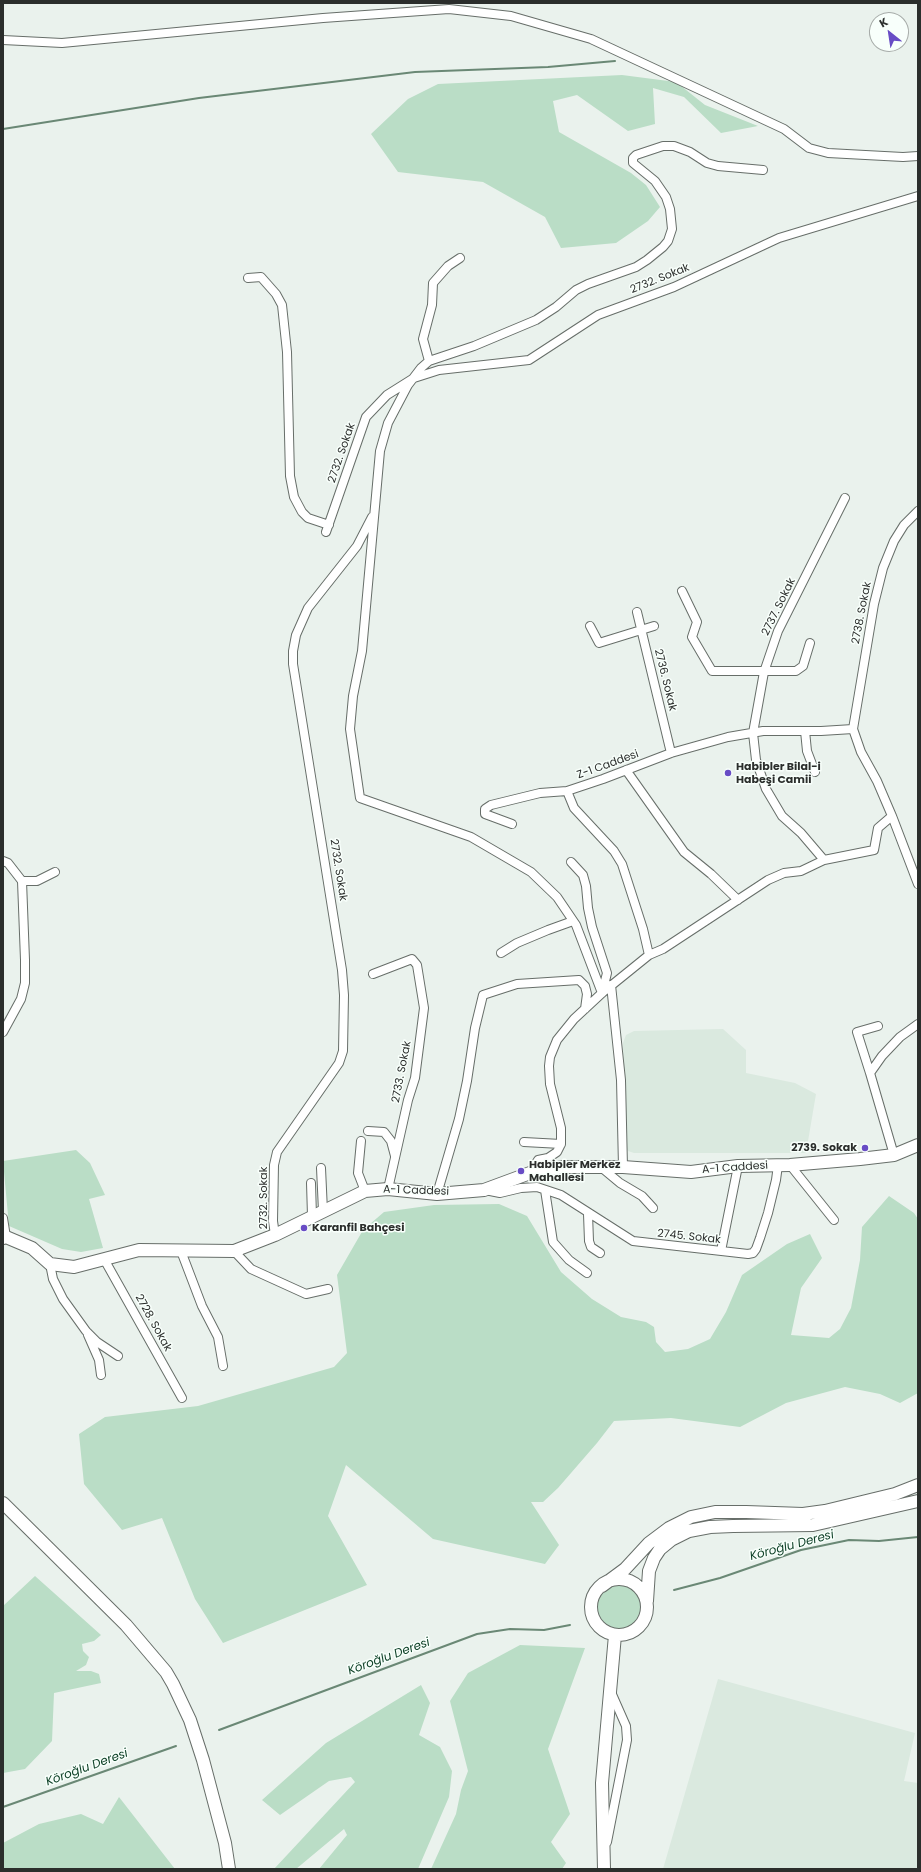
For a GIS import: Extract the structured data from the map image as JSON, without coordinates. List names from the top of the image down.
{
  "streets": {
    "main road": ["A-1 Caddesi"],
    "street": [
      "2732. Sokak",
      "2737. Sokak",
      "2738. Sokak",
      "2736. Sokak",
      "Z-1 Caddesi",
      "2733. Sokak",
      "2745. Sokak",
      "2728. Sokak"
    ]
  },
  "crossings": [
    ["2732. Sokak", "A-1 Caddesi"],
    ["2737. Sokak", "Z-1 Caddesi"],
    ["2738. Sokak", "Z-1 Caddesi"],
    ["2736. Sokak", "Z-1 Caddesi"],
    ["2733. Sokak", "A-1 Caddesi"],
    ["A-1 Caddesi", "2745. Sokak"],
    ["A-1 Caddesi", "2728. Sokak"]
  ],
  "water": ["Köroğlu Deresi"],
  "places": [
    "Habibler Bilal-i Habeşi Camii",
    "2739. Sokak",
    "Habipler Merkez Mahallesi",
    "Karanfil Bahçesi"
  ],
  "north": "top left"
}
